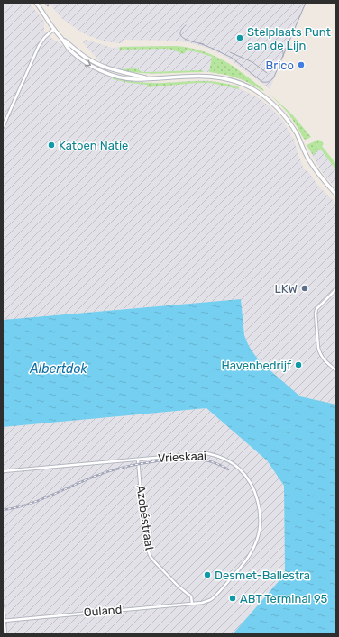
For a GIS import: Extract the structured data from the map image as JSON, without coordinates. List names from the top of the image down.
{
  "streets": {
    "street": ["Vrieskaai", "Azobéstraat", "Ouland"]
  },
  "crossings": [
    ["Vrieskaai", "Azobéstraat"],
    ["Vrieskaai", "Ouland"],
    ["Azobéstraat", "Ouland"]
  ],
  "water": ["Albertdok"],
  "places": [
    "Stelplaats Punt aan de Lijn",
    "Brico",
    "Katoen Natie",
    "LKW",
    "Havenbedrijf",
    "Desmet-Ballestra",
    "ABT Terminal 95"
  ]
}
